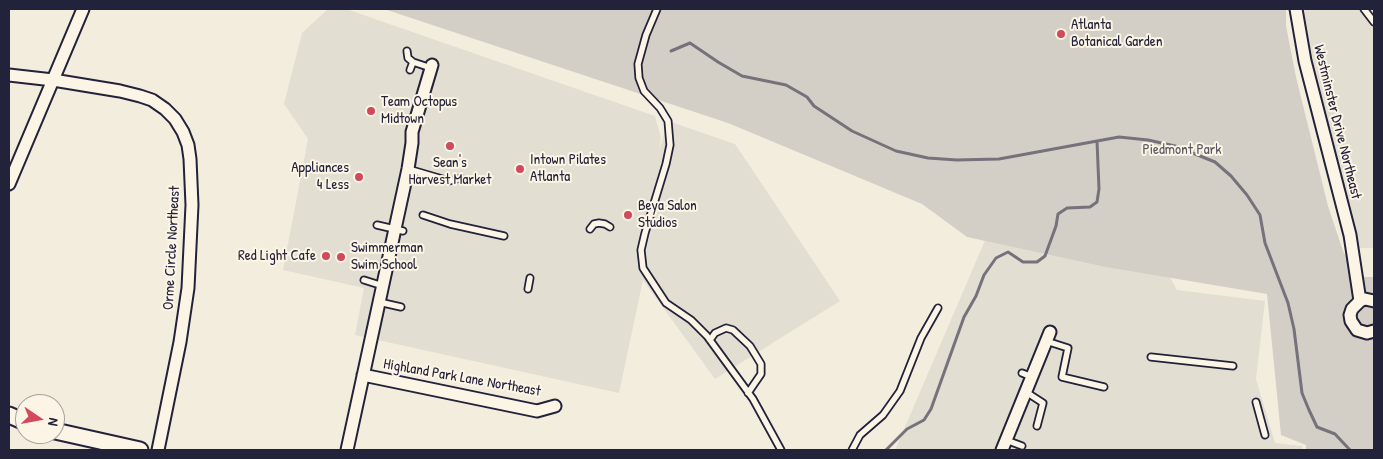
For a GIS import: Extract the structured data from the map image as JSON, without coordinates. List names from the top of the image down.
{
  "streets": {
    "street": ["Westminster Drive Northeast", "Orme Circle Northeast", "Highland Park Lane Northeast"]
  },
  "parks": ["Piedmont Park"],
  "places": [
    "Atlanta Botanical Garden",
    "Team Octopus Midtown",
    "Sean's Harvest Market",
    "Intown Pilates Atlanta",
    "Appliances 4 Less",
    "Beya Salon Studios",
    "Red Light Cafe",
    "Swimmerman Swim School"
  ],
  "north": "right"
}
